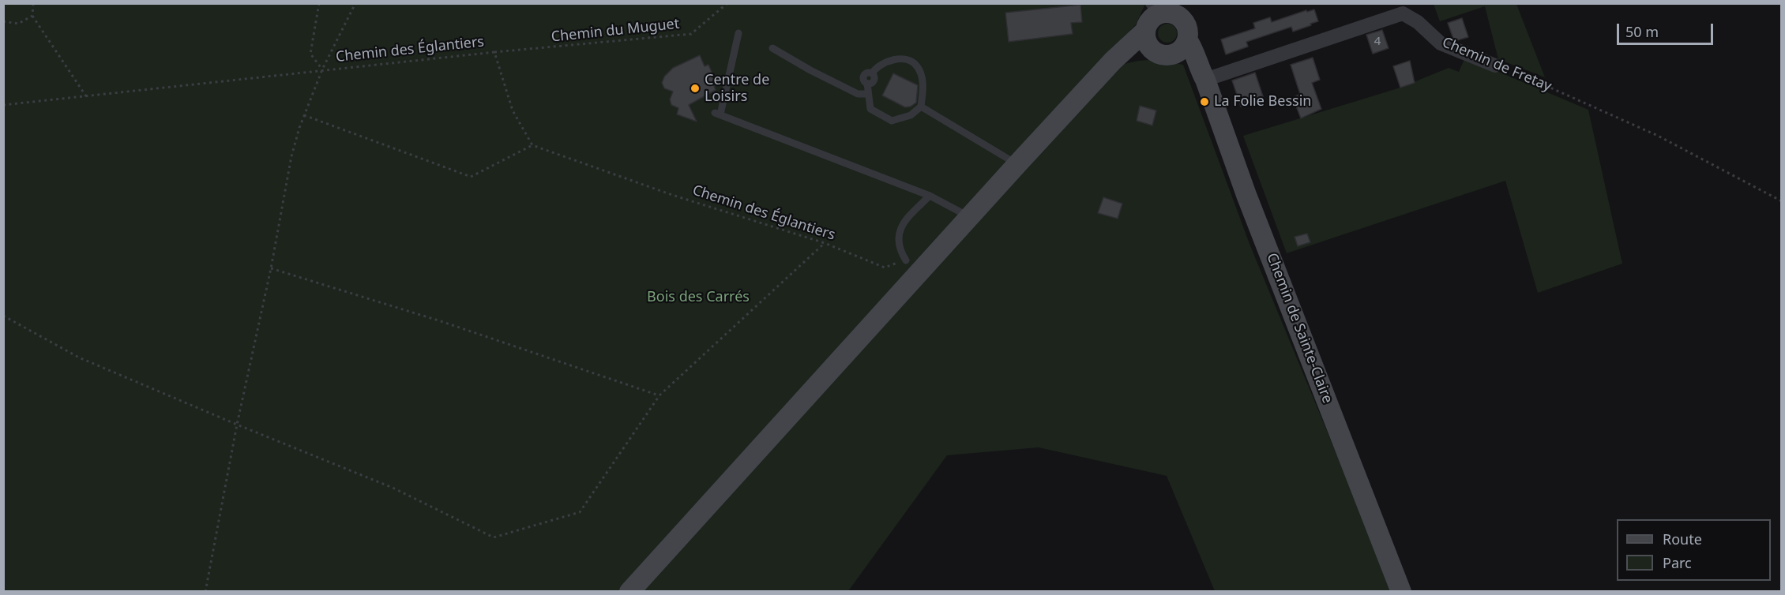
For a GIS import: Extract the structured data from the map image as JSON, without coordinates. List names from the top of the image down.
{
  "streets": {
    "main road": ["Chemin de Sainte-Claire"],
    "street": ["Chemin de Fretay"],
    "path": ["Chemin du Muguet", "Chemin des Églantiers"]
  },
  "crossings": [
    ["Chemin du Muguet", "Chemin des Églantiers"],
    ["Chemin de Fretay", "Chemin de Sainte-Claire"]
  ],
  "parks": ["Bois des Carrés"],
  "places": ["Centre de Loisirs", "La Folie Bessin"],
  "house_numbers": ["4"],
  "legend": ["Route", "Parc"],
  "scale_bar": "50 m"
}
